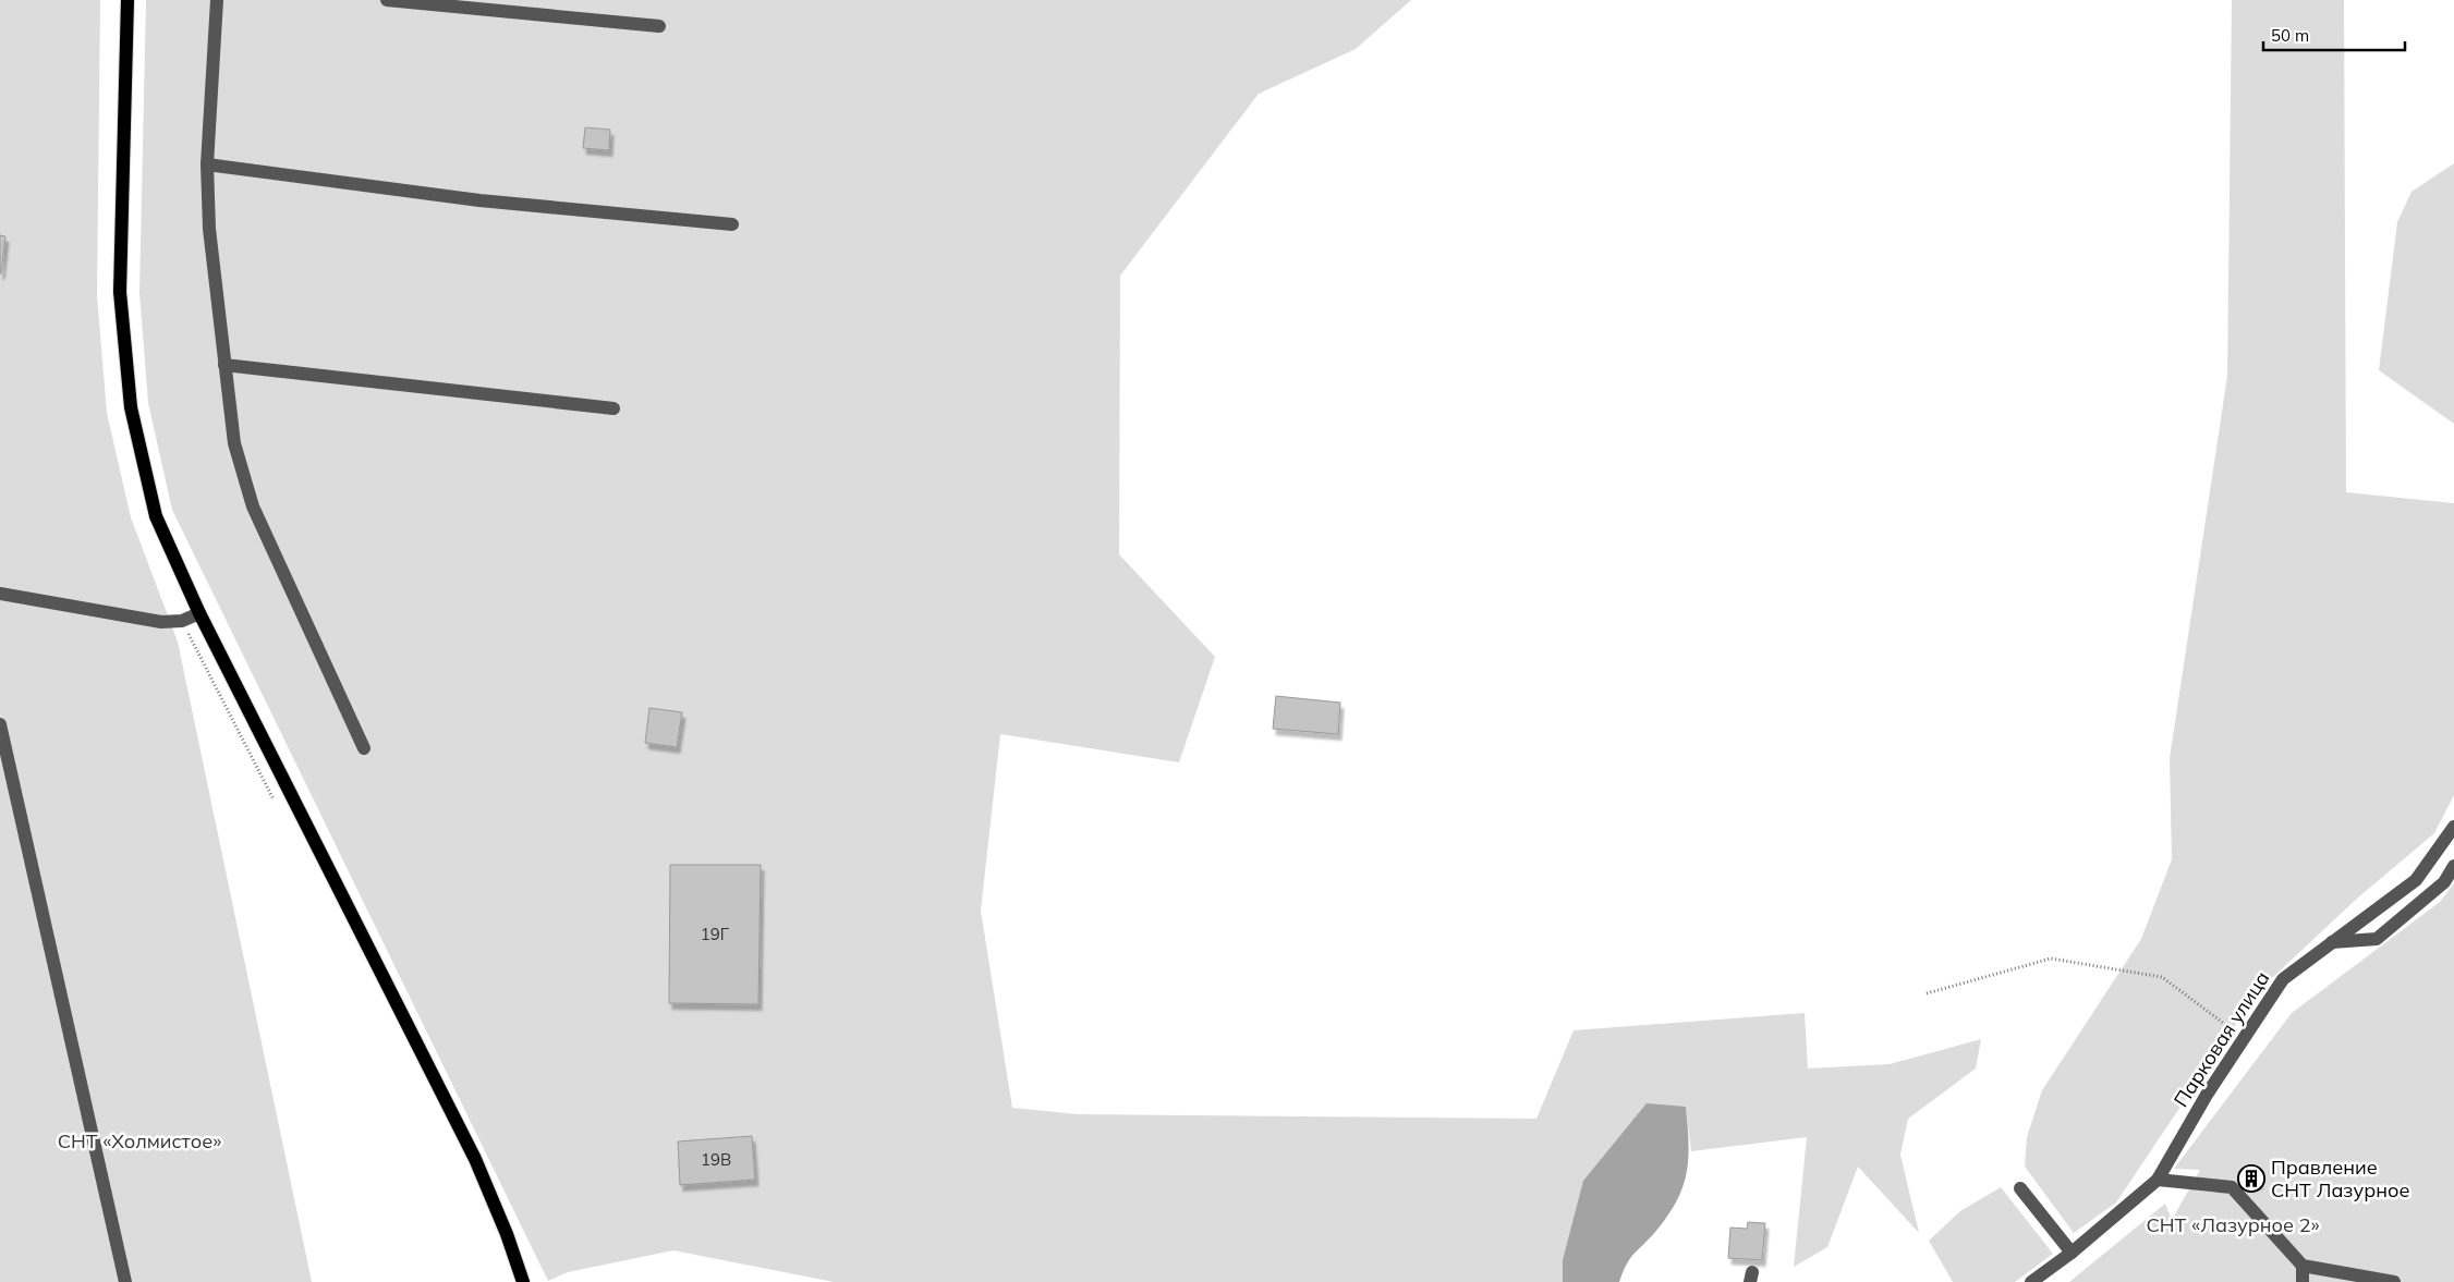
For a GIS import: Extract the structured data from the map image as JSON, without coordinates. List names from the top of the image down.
{
  "streets": {
    "street": ["Парковая улица"]
  },
  "parks": ["СНТ «Холмистое»", "СНТ «Лазурное 2»"],
  "places": {
    "building": ["Правление СНТ Лазурное"]
  },
  "house_numbers": ["19Г", "19В"],
  "scale_bar": "50 m"
}
